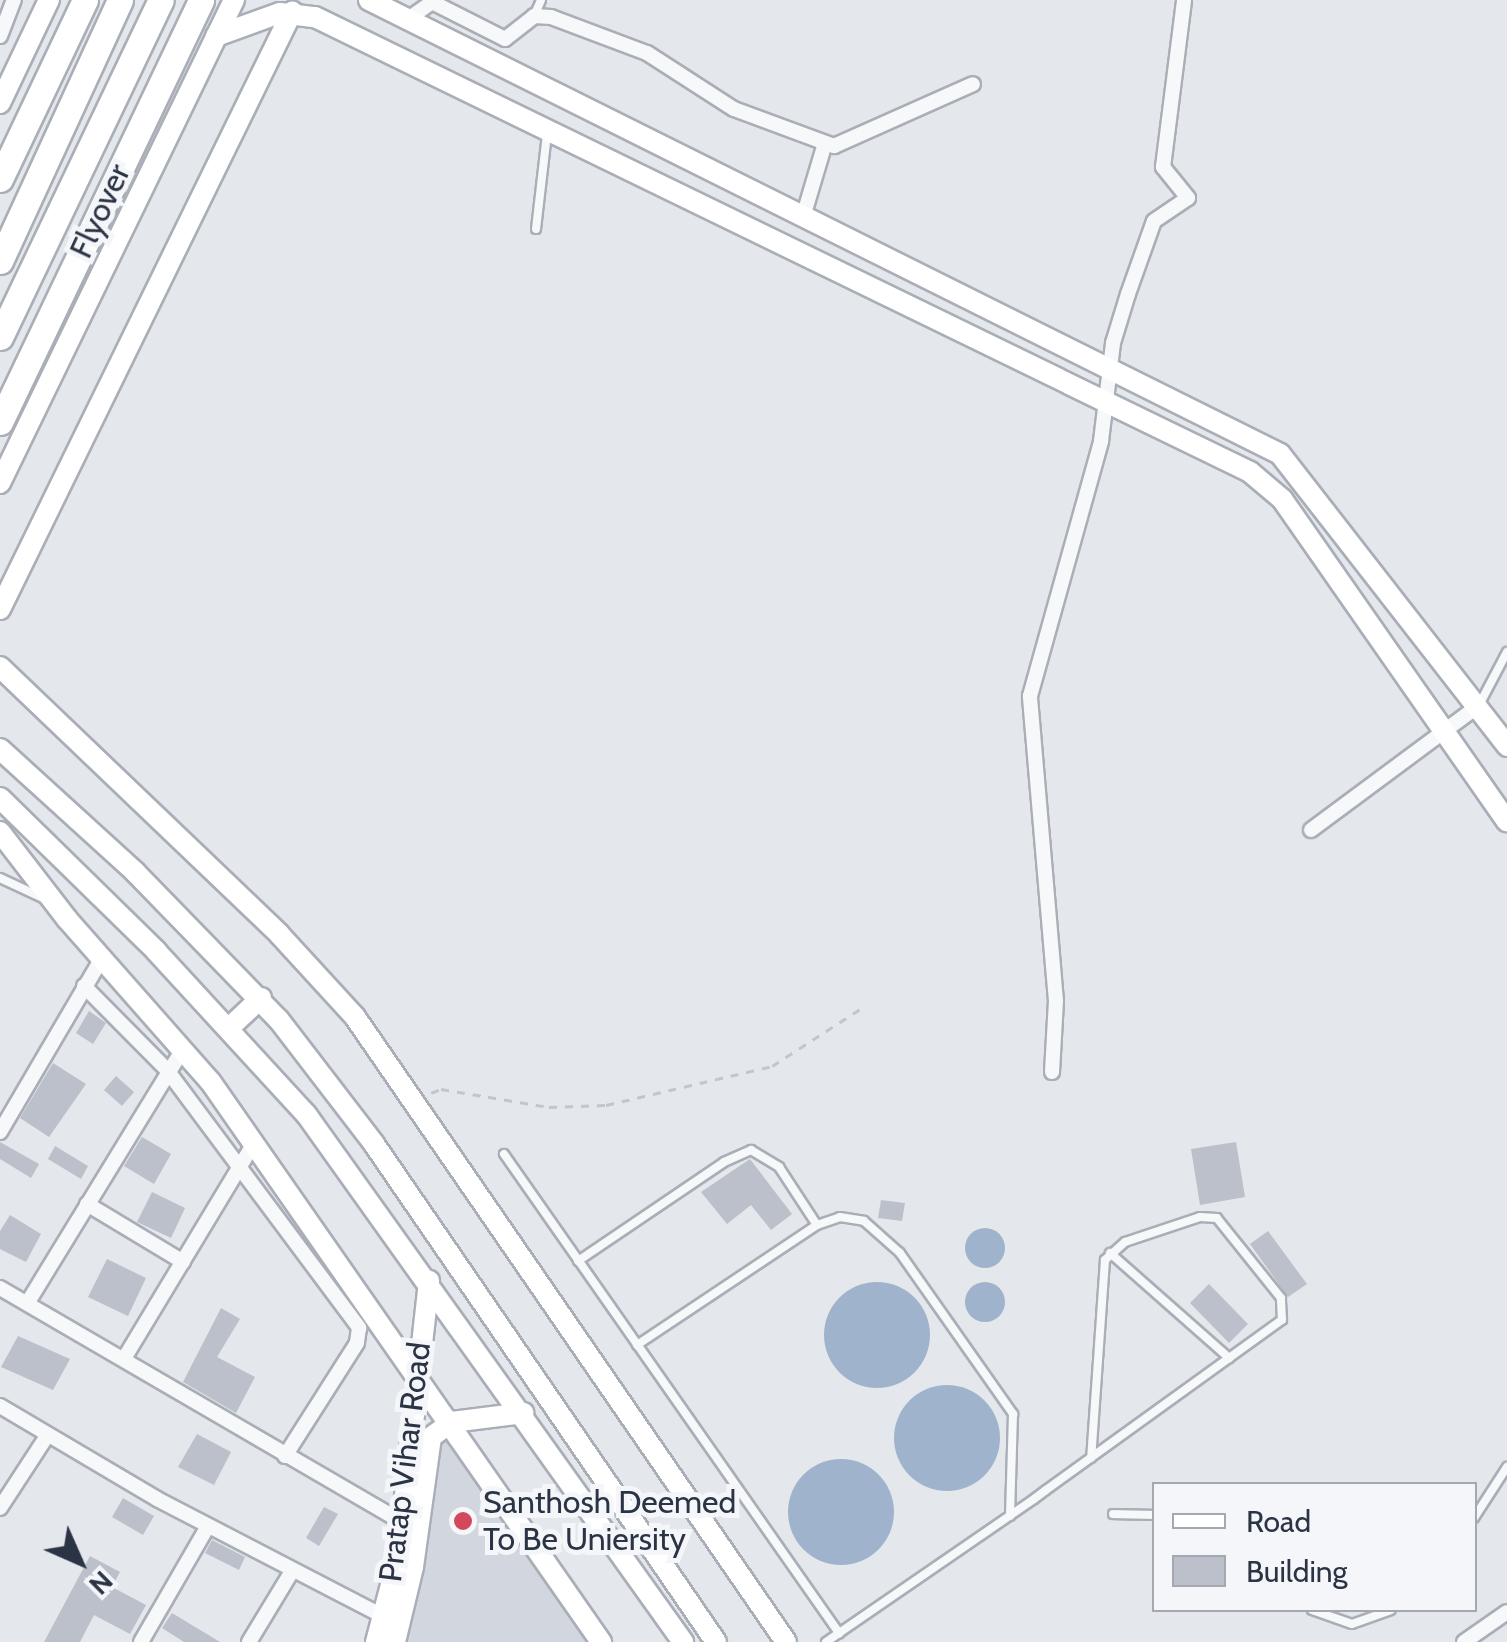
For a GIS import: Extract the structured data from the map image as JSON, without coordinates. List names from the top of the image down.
{
  "streets": {
    "highway": ["Flyover"],
    "street": ["Pratap Vihar Road"]
  },
  "places": ["Santhosh Deemed To Be Uniersity"],
  "legend": ["Road", "Building"],
  "north": "bottom right"
}
